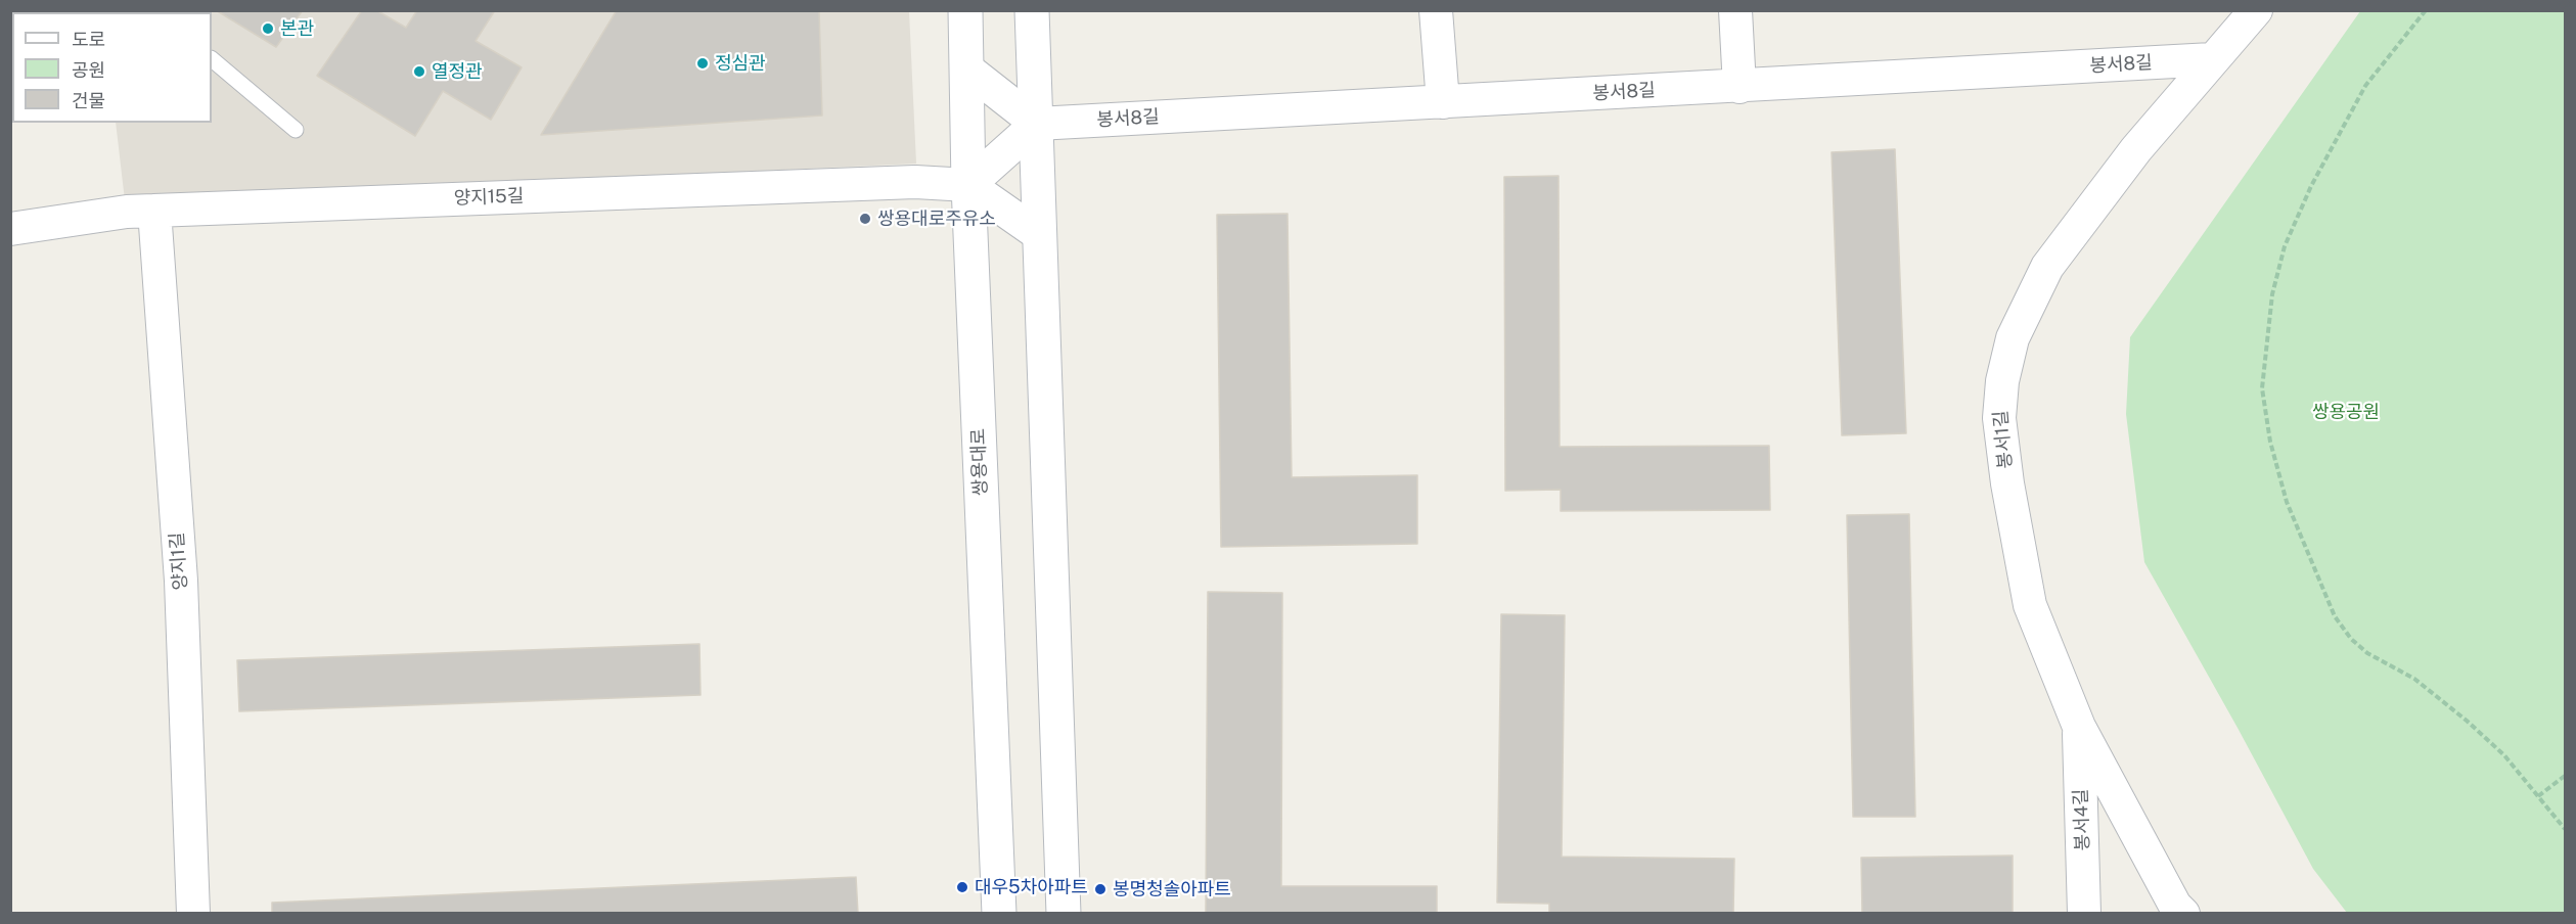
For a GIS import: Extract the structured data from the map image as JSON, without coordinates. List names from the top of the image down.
{
  "streets": {
    "main road": ["쌍용대로"],
    "street": [
      "봉서8길",
      "양지15길",
      "봉서1길",
      "양지1길",
      "봉서4길"
    ]
  },
  "crossings": [
    ["봉서8길", "봉서1길"],
    ["양지15길", "쌍용대로"],
    ["양지15길", "양지1길"],
    ["봉서1길", "봉서4길"]
  ],
  "parks": ["쌍용공원"],
  "places": [
    "본관",
    "정심관",
    "열정관",
    "쌍용대로주유소",
    "대우5차아파트",
    "봉명청솔아파트"
  ],
  "legend": ["도로", "공원", "건물"]
}
